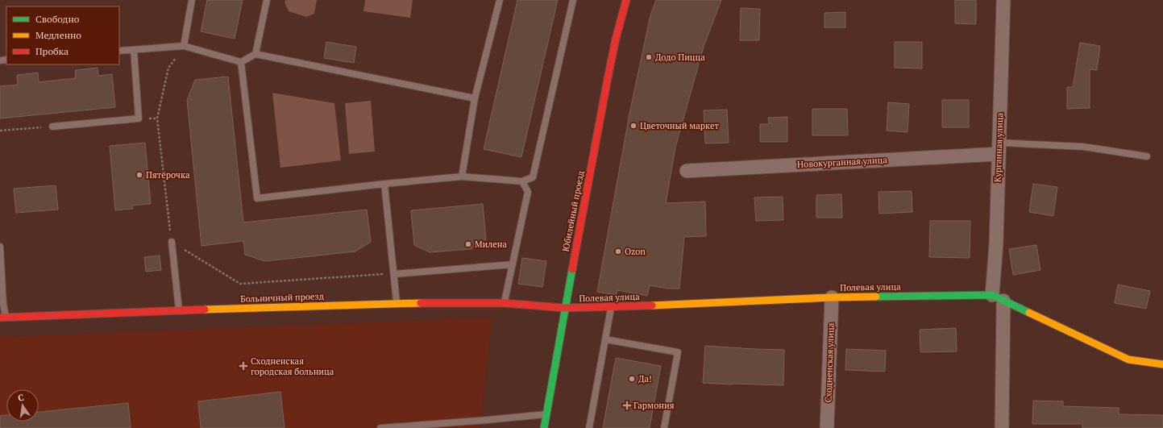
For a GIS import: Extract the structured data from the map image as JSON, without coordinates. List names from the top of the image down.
{
  "streets": {
    "street": [
      "Курганная улица",
      "Новокурганная улица",
      "Юбилейный проезд",
      "Полевая улица",
      "Больничный проезд",
      "Сходненская улица"
    ]
  },
  "crossings": [
    ["Курганная улица", "Новокурганная улица"],
    ["Курганная улица", "Полевая улица"],
    ["Юбилейный проезд", "Полевая улица"],
    ["Юбилейный проезд", "Больничный проезд"],
    ["Полевая улица", "Больничный проезд"],
    ["Полевая улица", "Сходненская улица"]
  ],
  "places": {
    "other": [
      "Додо Пицца",
      "Цветочный маркет",
      "Пятёрочка",
      "Милена",
      "Ozon",
      "Да!"
    ],
    "health": ["Сходненская городская больница", "Гармония"]
  },
  "legend": ["Свободно", "Медленно", "Пробка"],
  "north": "top"
}
